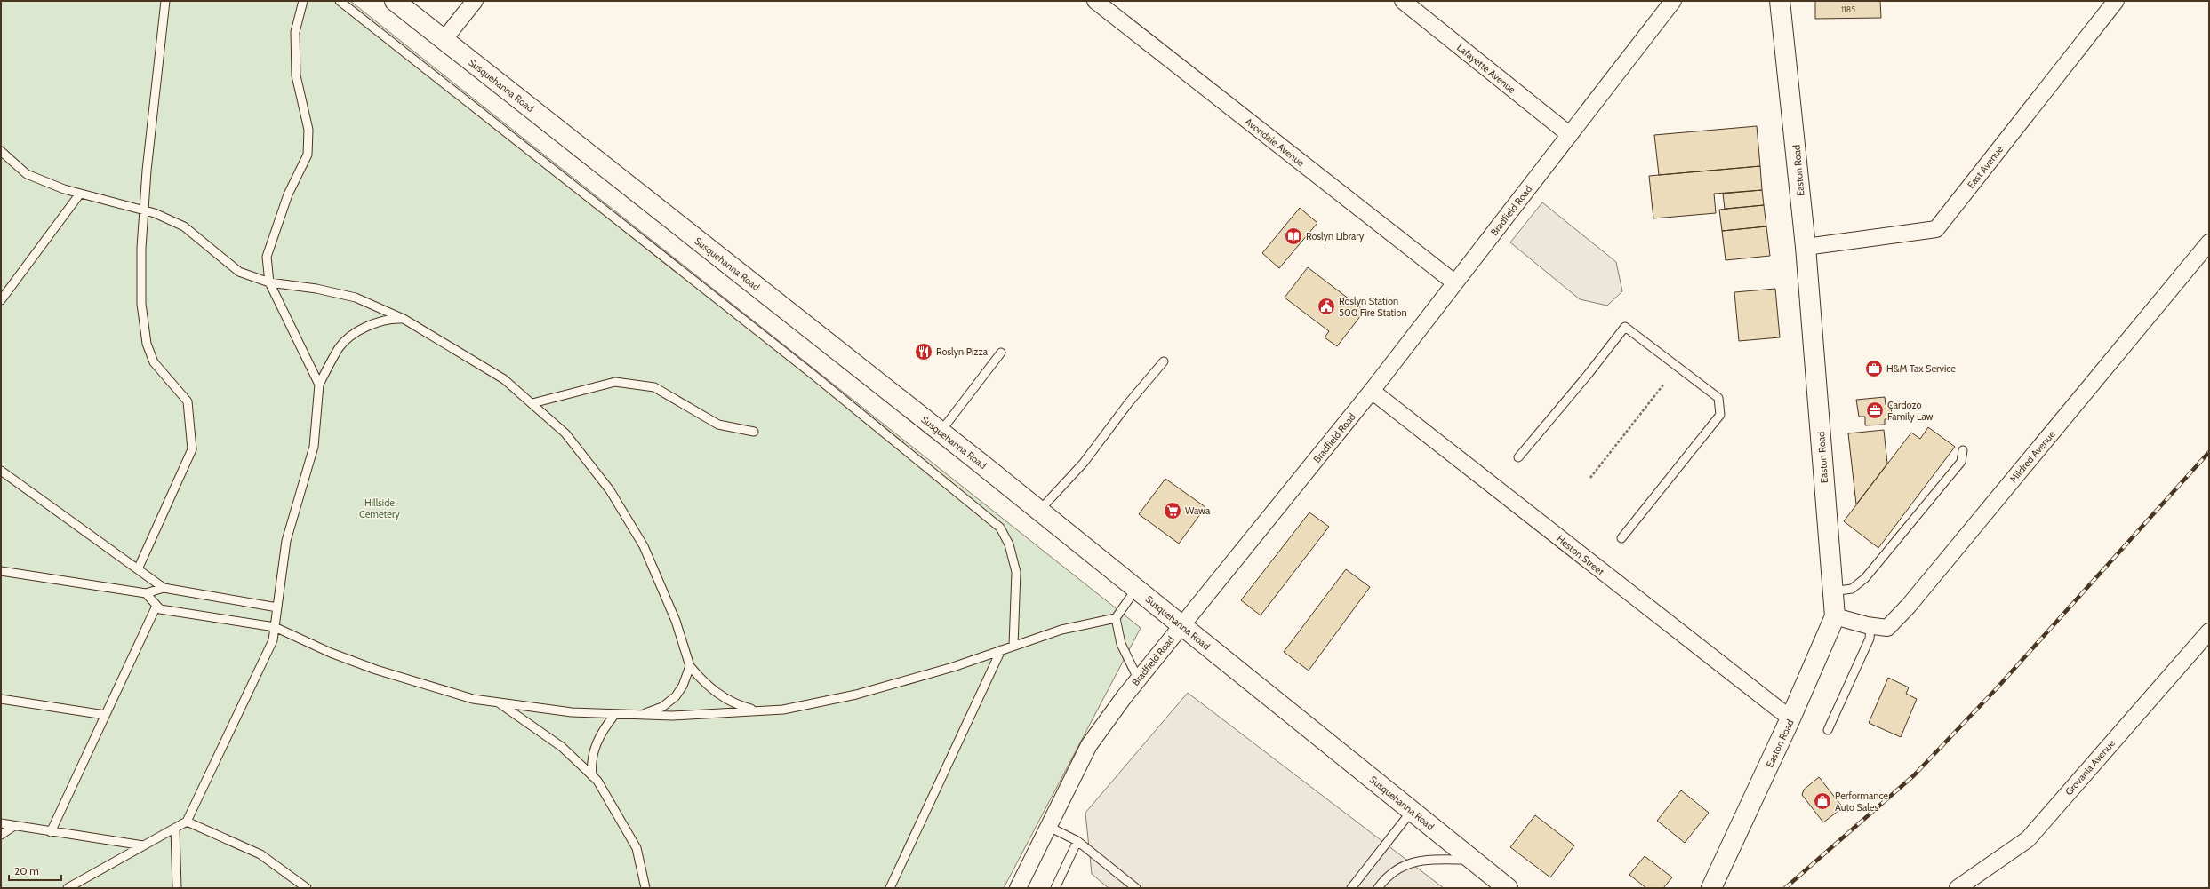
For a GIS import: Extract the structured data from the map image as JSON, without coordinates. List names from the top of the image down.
{
  "streets": {
    "main road": ["Susquehanna Road", "Easton Road"],
    "street": [
      "Lafayette Avenue",
      "Avondale Avenue",
      "East Avenue",
      "Bradfield Road",
      "Mildred Avenue",
      "Heston Street",
      "Grovania Avenue"
    ]
  },
  "crossings": [
    ["Lafayette Avenue", "Bradfield Road"],
    ["Susquehanna Road", "Bradfield Road"],
    ["Avondale Avenue", "Bradfield Road"],
    ["East Avenue", "Easton Road"],
    ["Easton Road", "Mildred Avenue"],
    ["Easton Road", "Heston Street"],
    ["Bradfield Road", "Heston Street"]
  ],
  "parks": ["Hillside Cemetery"],
  "places": {
    "library": ["Roslyn Library"],
    "public building": ["Roslyn Station 500 Fire Station"],
    "restaurant": ["Roslyn Pizza"],
    "office": ["H&M Tax Service", "Cardozo Family Law"],
    "supermarket": ["Wawa"],
    "shop": ["Performance Auto Sales"]
  },
  "house_numbers": ["1185"],
  "scale_bar": "20 m"
}
